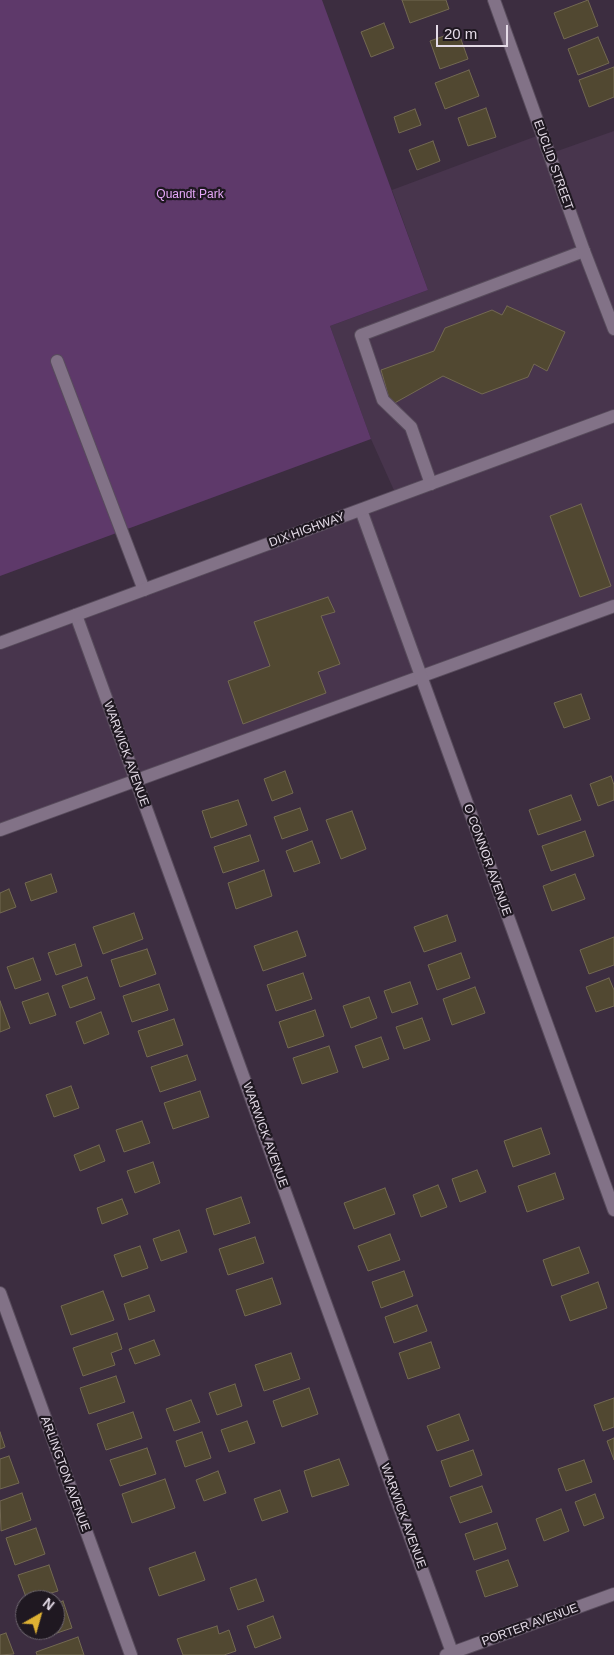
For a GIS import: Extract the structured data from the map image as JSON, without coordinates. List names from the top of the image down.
{
  "streets": {
    "street": [
      "EUCLID STREET",
      "DIX HIGHWAY",
      "WARWICK AVENUE",
      "O CONNOR AVENUE",
      "ARLINGTON AVENUE",
      "PORTER AVENUE"
    ]
  },
  "crossings": [
    ["DIX HIGHWAY", "WARWICK AVENUE"],
    ["DIX HIGHWAY", "O CONNOR AVENUE"],
    ["WARWICK AVENUE", "PORTER AVENUE"]
  ],
  "parks": ["Quandt Park"],
  "scale_bar": "20 m",
  "north": "top right"
}
